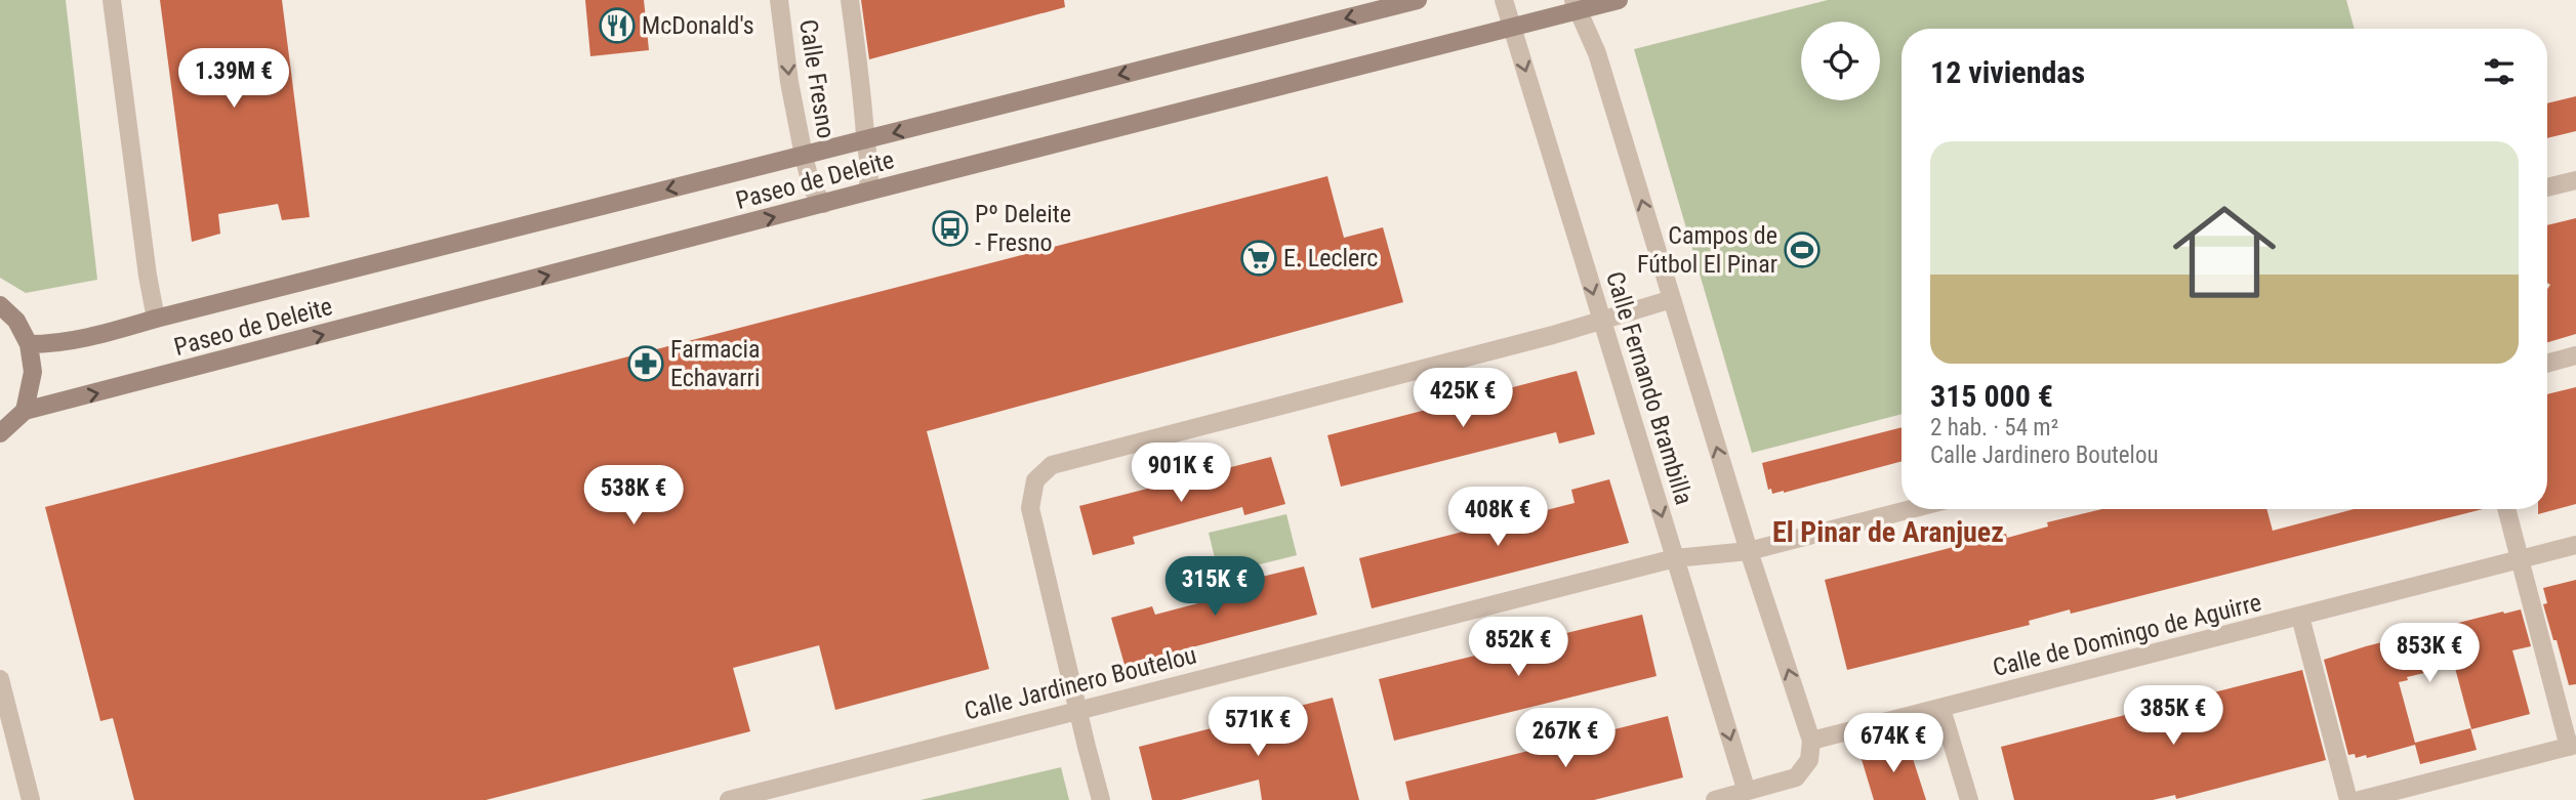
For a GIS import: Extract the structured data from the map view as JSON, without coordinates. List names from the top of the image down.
{
  "streets": {
    "main road": ["Paseo de Deleite"],
    "street": [
      "Calle Fresno",
      "Calle Fernando Brambilla",
      "Calle de Domingo de Aguirre",
      "Calle Jardinero Boutelou"
    ]
  },
  "crossings": [
    ["Calle Fresno", "Paseo de Deleite"],
    ["Paseo de Deleite", "Calle Fernando Brambilla"],
    ["Calle Fernando Brambilla", "Calle de Domingo de Aguirre"],
    ["Calle Fernando Brambilla", "Calle Jardinero Boutelou"]
  ],
  "districts": ["El Pinar de Aranjuez"],
  "places": {
    "restaurant": ["McDonald's"],
    "bus stop": ["Pº Deleite - Fresno"],
    "sports": ["Campos de Fútbol El Pinar"],
    "supermarket": ["E. Leclerc"],
    "pharmacy": ["Farmacia Echavarri"]
  },
  "page": {
    "heading": "12 viviendas",
    "price": [
      "1.39M €",
      "425K €",
      "901K €",
      "538K €",
      "408K €",
      "315K €",
      "852K €",
      "853K €",
      "385K €",
      "571K €",
      "267K €",
      "674K €"
    ],
    "list": [
      {
        "name": "315 000 €",
        "note": "2 hab. · 54 m² · Calle Jardinero Boutelou"
      }
    ]
  }
}
